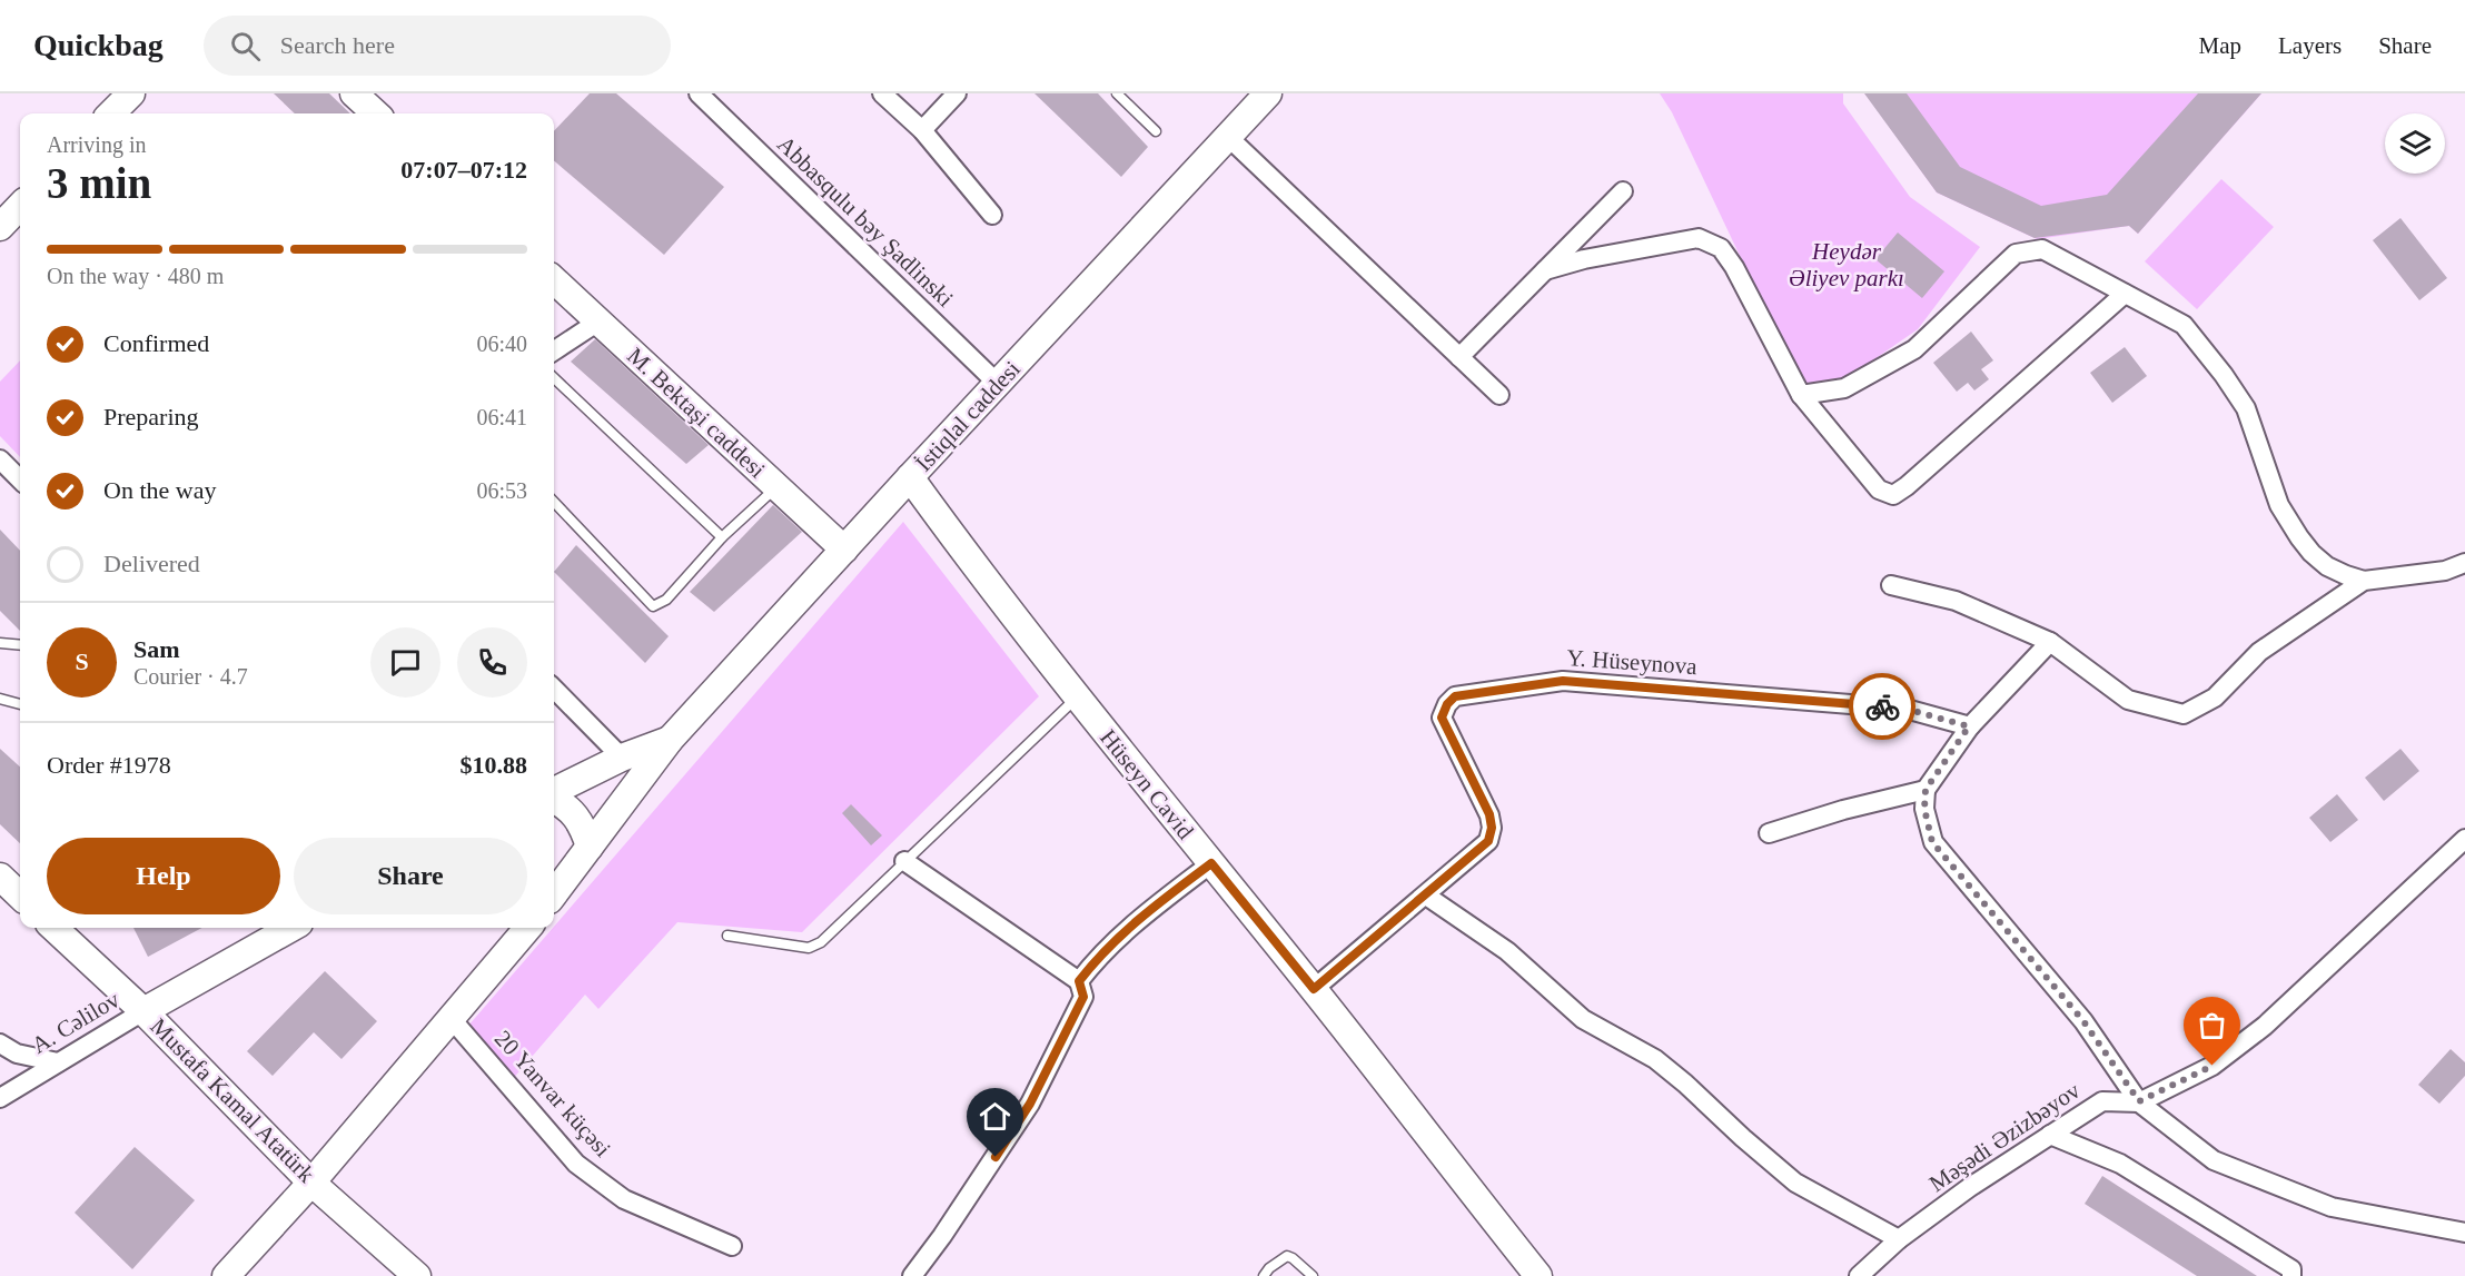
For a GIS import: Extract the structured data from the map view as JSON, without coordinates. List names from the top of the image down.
{
  "streets": {
    "main road": [
      "M. Bektaşi caddesi",
      "İstiqlal caddesi",
      "Hüseyn Cavid",
      "Mustafa Kamal Atatürk"
    ],
    "street": [
      "Abbasqulu bəy Şadlinski",
      "Y. Hüseynova",
      "A. Cəlilov",
      "20 Yanvar küçəsi",
      "Məşədi Əzizbəyov"
    ]
  },
  "crossings": [
    ["Abbasqulu bəy Şadlinski", "İstiqlal caddesi"],
    ["M. Bektaşi caddesi", "İstiqlal caddesi"],
    ["İstiqlal caddesi", "Hüseyn Cavid"],
    ["Y. Hüseynova", "Hüseyn Cavid"],
    ["A. Cəlilov", "Mustafa Kamal Atatürk"]
  ],
  "parks": ["Heydər Əliyev parkı"],
  "page": {
    "header": "Quickbag",
    "search": "Search here",
    "nav": ["Map", "Layers", "Share"],
    "heading": ["3 min", "Arriving in", "07:07–07:12"],
    "panel": [
      "Sam",
      "Courier · 4.7",
      "Order #1978",
      "$10.88"
    ],
    "bar": "On the way · 480 m",
    "list": [
      ["Confirmed", "06:40"],
      ["Preparing", "06:41"],
      ["On the way", "06:53"],
      "Delivered"
    ],
    "round": "S",
    "buttons": ["Help", "Share"]
  }
}
